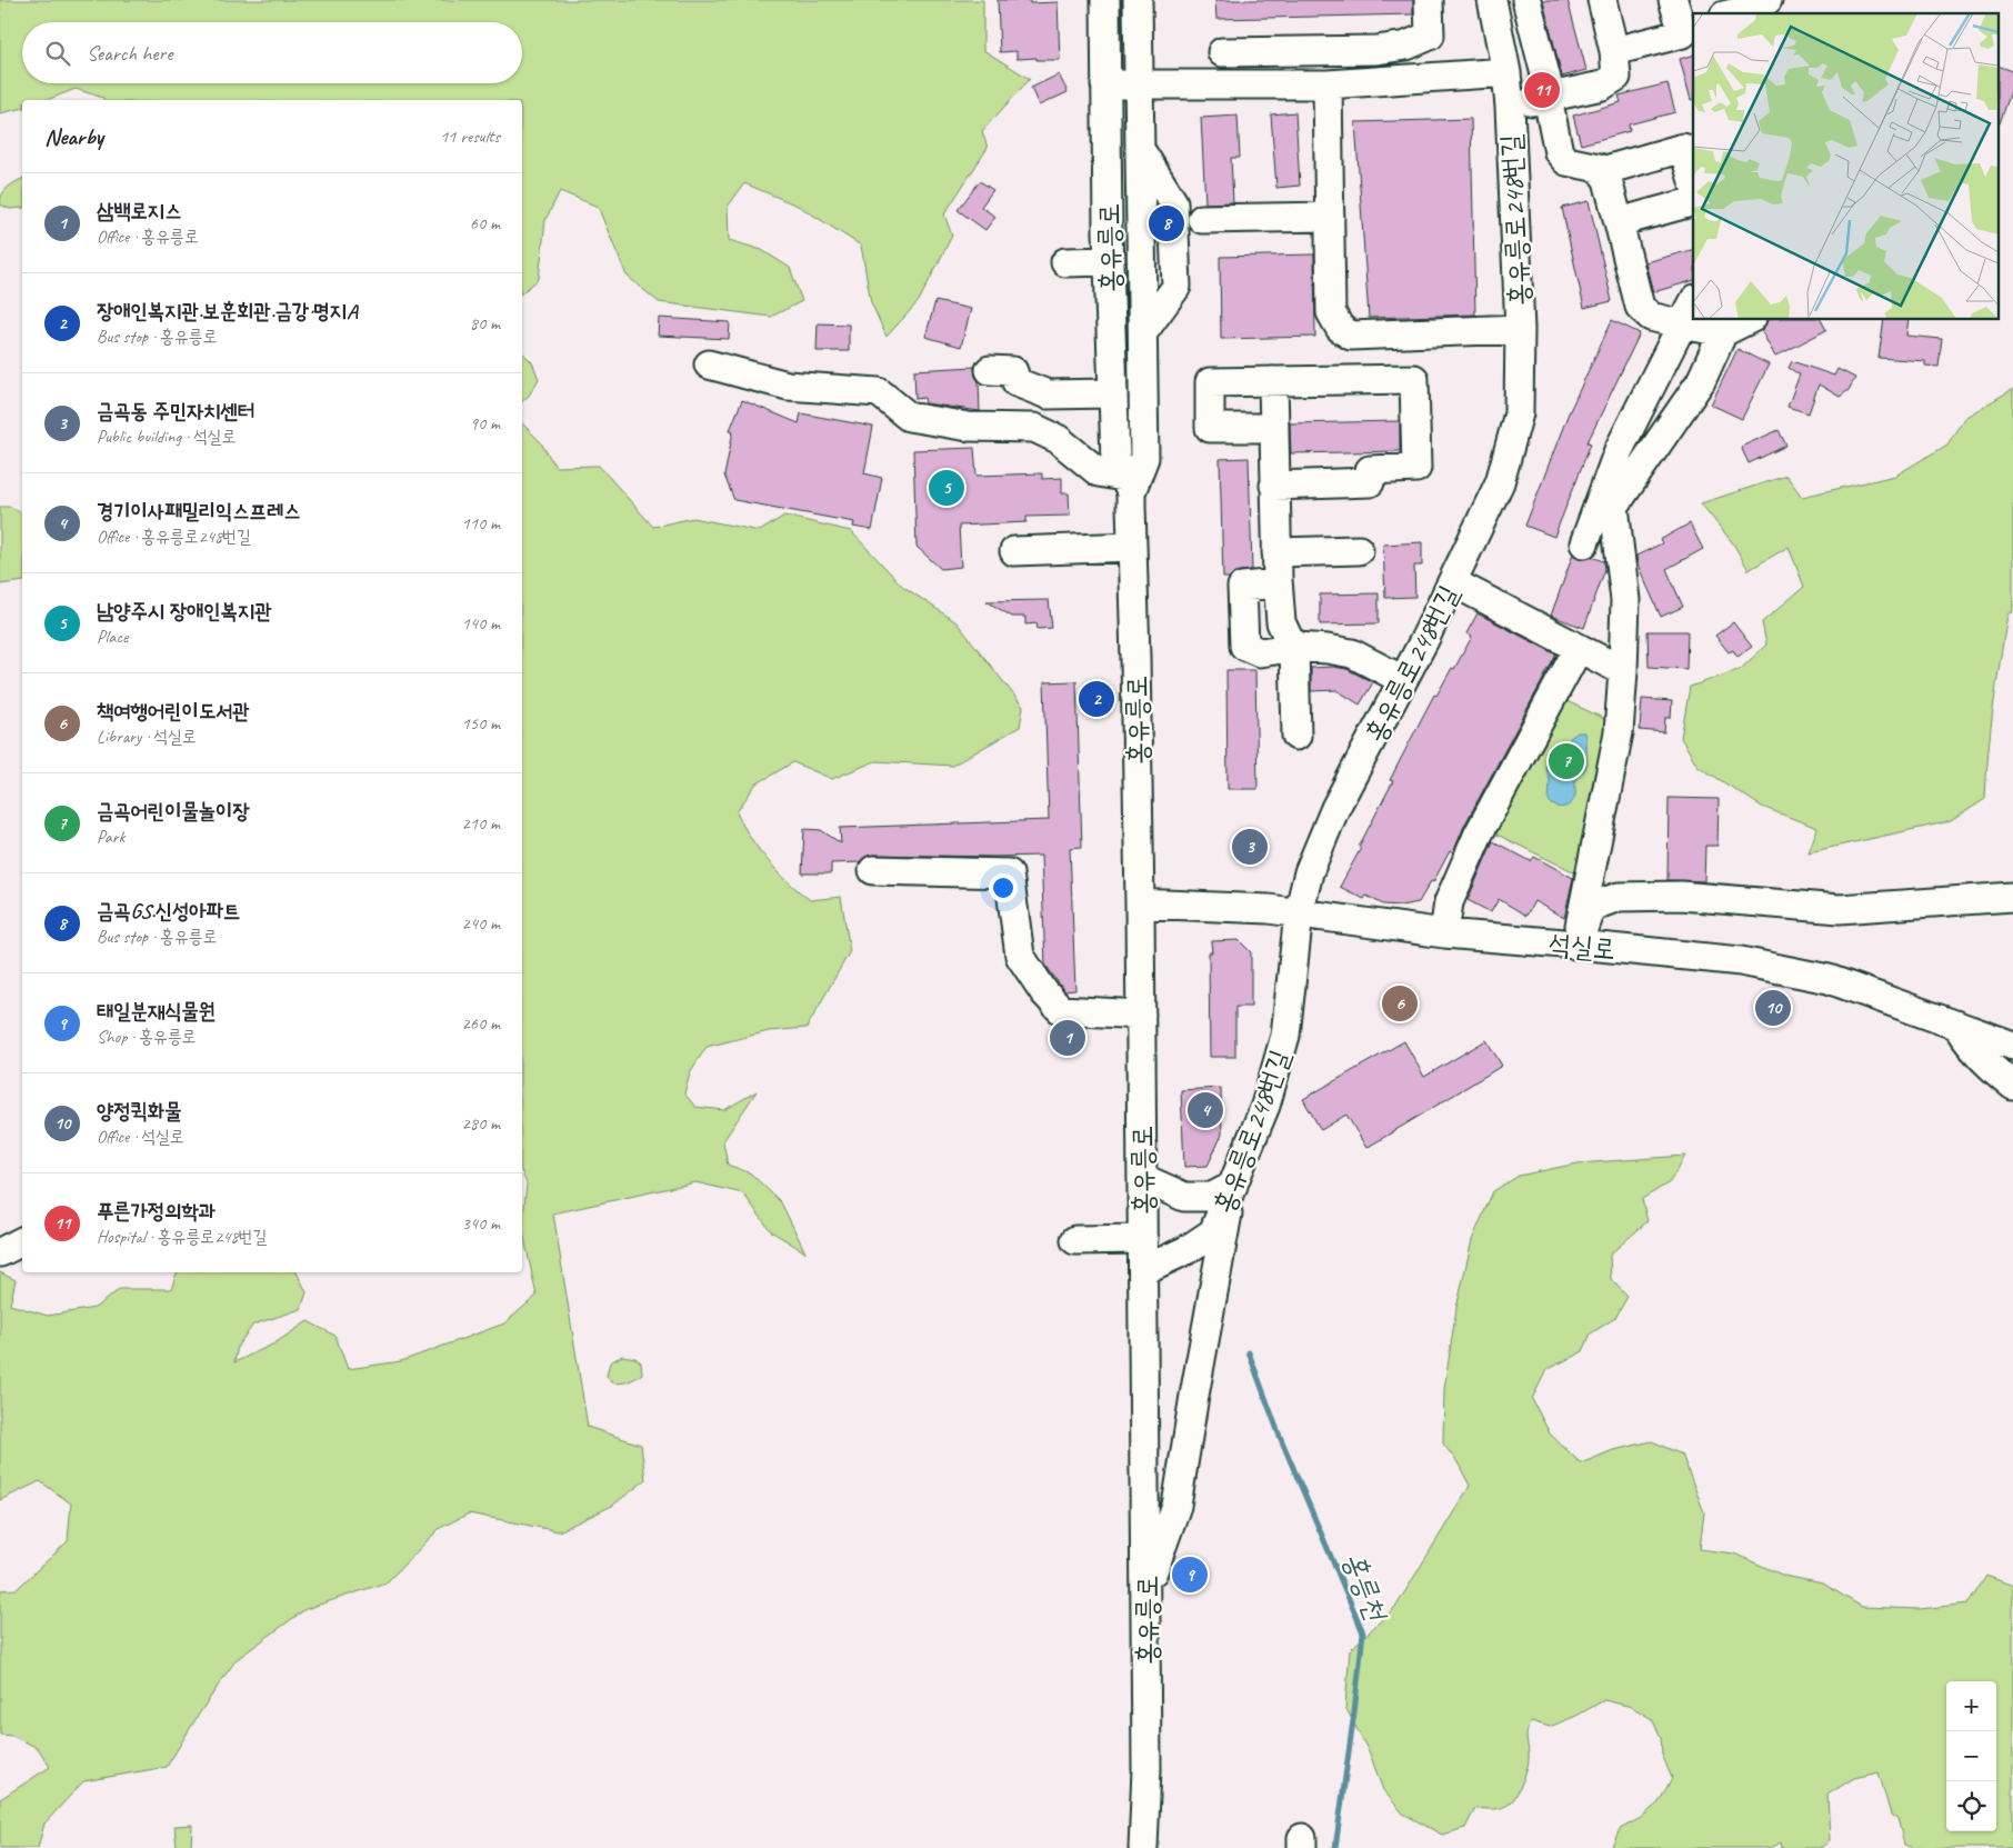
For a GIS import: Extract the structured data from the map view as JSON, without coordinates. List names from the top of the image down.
{
  "streets": {
    "street": ["홍유릉로248번길", "홍유릉로", "석실로"]
  },
  "crossings": [
    ["홍유릉로248번길", "홍유릉로"],
    ["홍유릉로248번길", "석실로"],
    ["홍유릉로", "석실로"]
  ],
  "water": ["홍릉천"],
  "page": {
    "search": "Search here",
    "pins": [
      "11",
      "8",
      "5",
      "2",
      "7",
      "3",
      "6",
      "10",
      "1",
      "4",
      "9"
    ],
    "heading": ["Nearby", "11 results"],
    "list": [
      {
        "mark": "1",
        "name": "삼백로지스",
        "note": "Office · 홍유릉로",
        "value": "60 m"
      },
      {
        "mark": "2",
        "name": "장애인복지관.보훈회관.금강·명지A",
        "note": "Bus stop · 홍유릉로",
        "value": "80 m"
      },
      {
        "mark": "3",
        "name": "금곡동 주민자치센터",
        "note": "Public building · 석실로",
        "value": "90 m"
      },
      {
        "mark": "4",
        "name": "경기이사패밀리익스프레스",
        "note": "Office · 홍유릉로248번길",
        "value": "110 m"
      },
      {
        "mark": "5",
        "name": "남양주시 장애인복지관",
        "note": "Place",
        "value": "140 m"
      },
      {
        "mark": "6",
        "name": "책여행어린이도서관",
        "note": "Library · 석실로",
        "value": "150 m"
      },
      {
        "mark": "7",
        "name": "금곡어린이물놀이장",
        "note": "Park",
        "value": "210 m"
      },
      {
        "mark": "8",
        "name": "금곡GS.신성아파트",
        "note": "Bus stop · 홍유릉로",
        "value": "240 m"
      },
      {
        "mark": "9",
        "name": "태일분재식물원",
        "note": "Shop · 홍유릉로",
        "value": "260 m"
      },
      {
        "mark": "10",
        "name": "양정퀵화물",
        "note": "Office · 석실로",
        "value": "280 m"
      },
      {
        "mark": "11",
        "name": "푸른가정의학과",
        "note": "Hospital · 홍유릉로248번길",
        "value": "340 m"
      }
    ],
    "map_buttons": ["+", "−"]
  }
}
